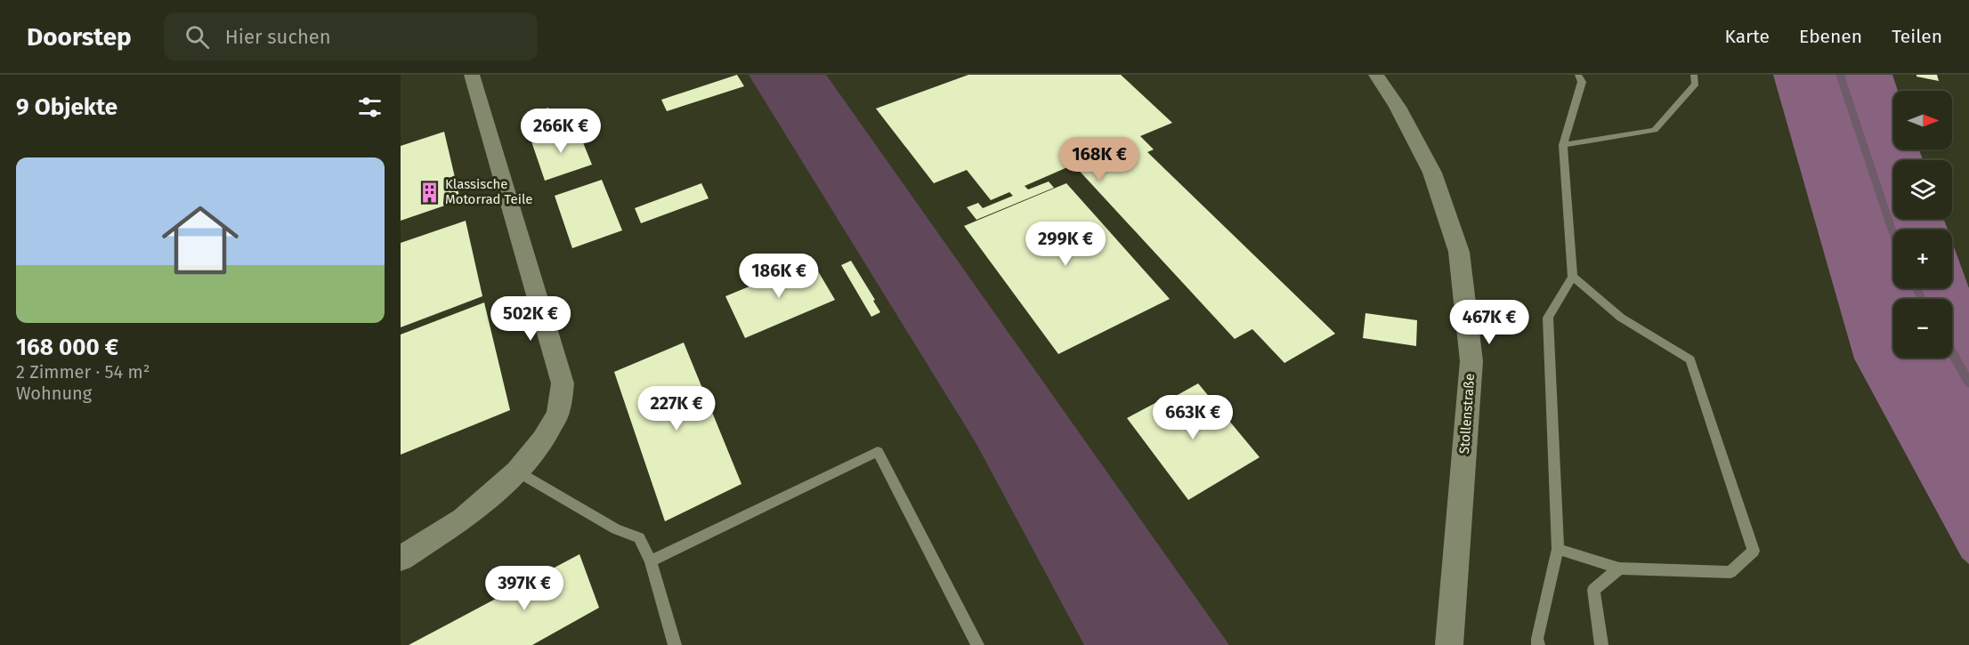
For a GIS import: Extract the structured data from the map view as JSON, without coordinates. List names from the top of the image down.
{
  "streets": {
    "street": ["Stollenstraße"]
  },
  "places": {
    "building": ["Klassische Motorrad Teile"]
  },
  "north": "right",
  "page": {
    "header": "Doorstep",
    "search": "Hier suchen",
    "nav": ["Karte", "Ebenen", "Teilen"],
    "heading": "9 Objekte",
    "map_buttons": ["+", "−"],
    "price": [
      "266K €",
      "168K €",
      "299K €",
      "186K €",
      "502K €",
      "467K €",
      "227K €",
      "663K €",
      "397K €"
    ],
    "list": [
      {
        "name": "168 000 €",
        "note": "2 Zimmer · 54 m² · Wohnung"
      }
    ]
  }
}
